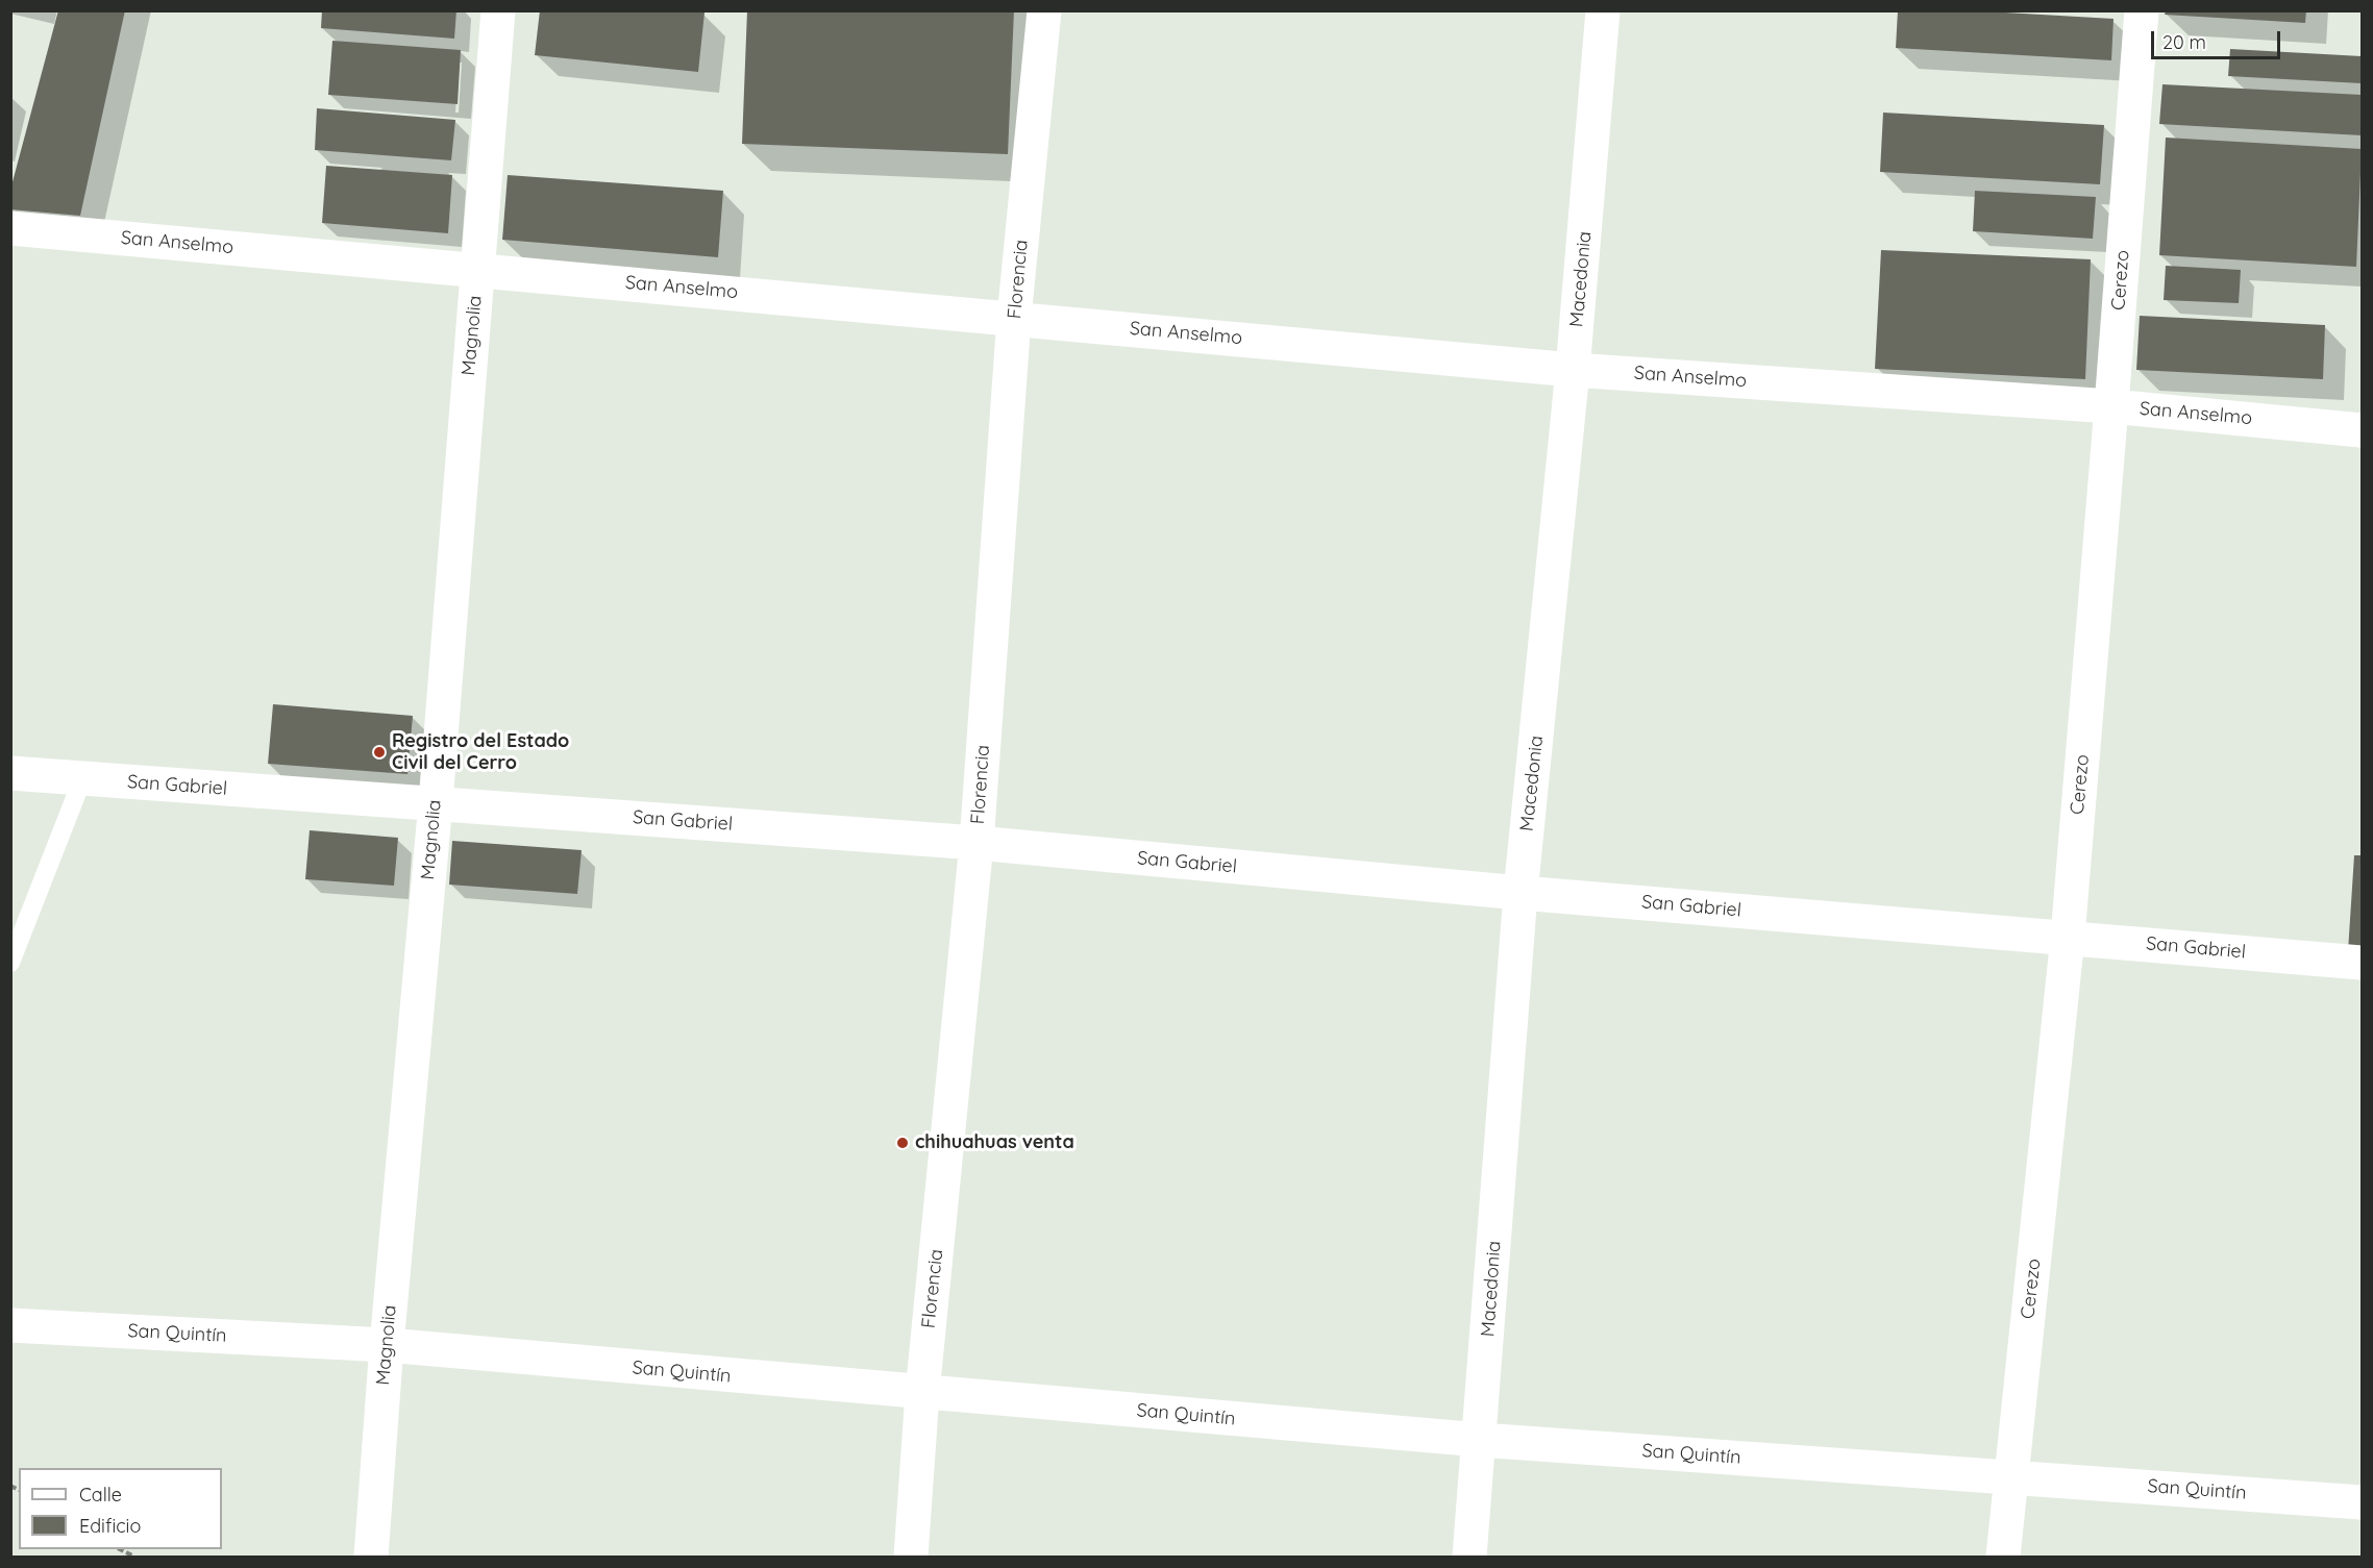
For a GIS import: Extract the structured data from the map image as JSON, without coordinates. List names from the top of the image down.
{
  "streets": {
    "street": [
      "San Anselmo",
      "Florencia",
      "Macedonia",
      "Cerezo",
      "Magnolia",
      "San Gabriel",
      "San Quintín"
    ]
  },
  "crossings": [
    ["San Anselmo", "Florencia"],
    ["San Anselmo", "Macedonia"],
    ["San Anselmo", "Cerezo"],
    ["San Anselmo", "Magnolia"],
    ["Florencia", "San Gabriel"],
    ["Florencia", "San Quintín"],
    ["Macedonia", "San Gabriel"],
    ["Macedonia", "San Quintín"],
    ["Cerezo", "San Gabriel"],
    ["Cerezo", "San Quintín"],
    ["Magnolia", "San Gabriel"],
    ["Magnolia", "San Quintín"]
  ],
  "places": ["Registro del Estado Civil del Cerro", "chihuahuas venta"],
  "legend": ["Calle", "Edificio"],
  "scale_bar": "20 m"
}
